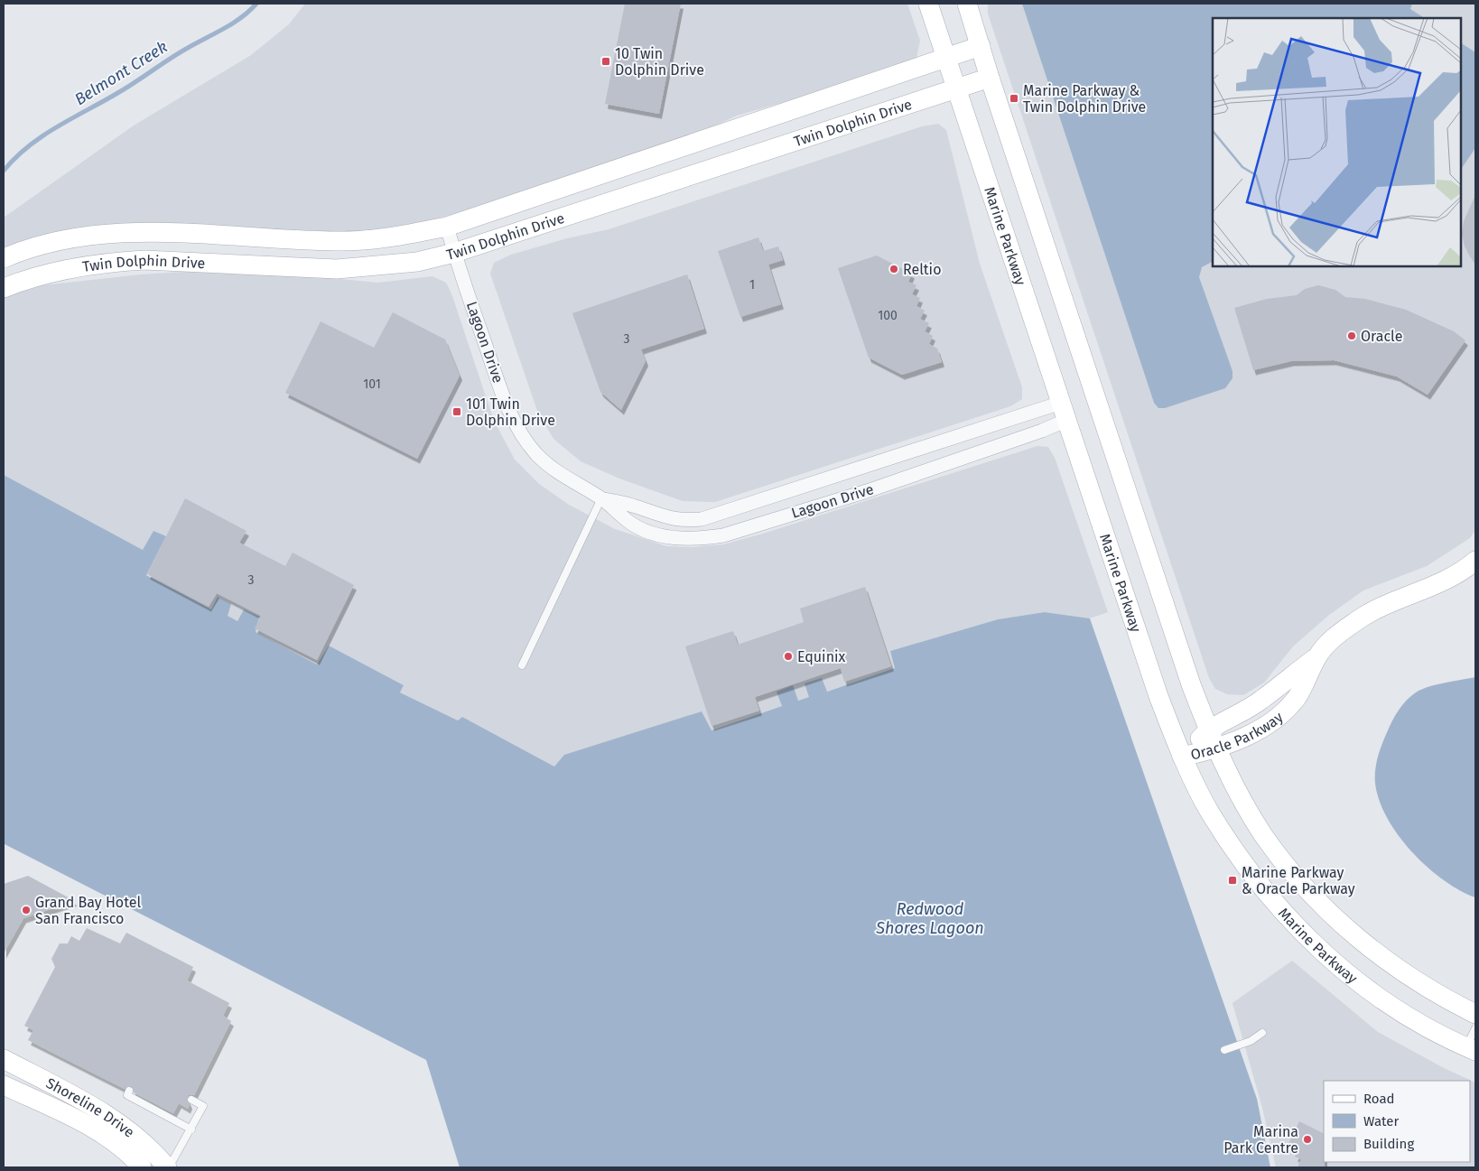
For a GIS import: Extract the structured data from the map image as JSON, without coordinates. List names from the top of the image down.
{
  "streets": {
    "main road": [
      "Twin Dolphin Drive",
      "Marine Parkway",
      "Oracle Parkway",
      "Shoreline Drive"
    ],
    "street": ["Lagoon Drive"]
  },
  "crossings": [
    ["Twin Dolphin Drive", "Marine Parkway"],
    ["Twin Dolphin Drive", "Lagoon Drive"],
    ["Marine Parkway", "Lagoon Drive"],
    ["Marine Parkway", "Oracle Parkway"]
  ],
  "water": ["Belmont Creek", "Redwood Shores Lagoon"],
  "places": {
    "transit": [
      "10 Twin Dolphin Drive",
      "Marine Parkway & Twin Dolphin Drive",
      "101 Twin Dolphin Drive",
      "Marine Parkway & Oracle Parkway"
    ],
    "other": [
      "Reltio",
      "Oracle",
      "Equinix",
      "Grand Bay Hotel San Francisco",
      "Marina Park Centre"
    ]
  },
  "house_numbers": [
    "1",
    "100",
    "3",
    "101",
    "3"
  ],
  "legend": ["Road", "Water", "Building"]
}
